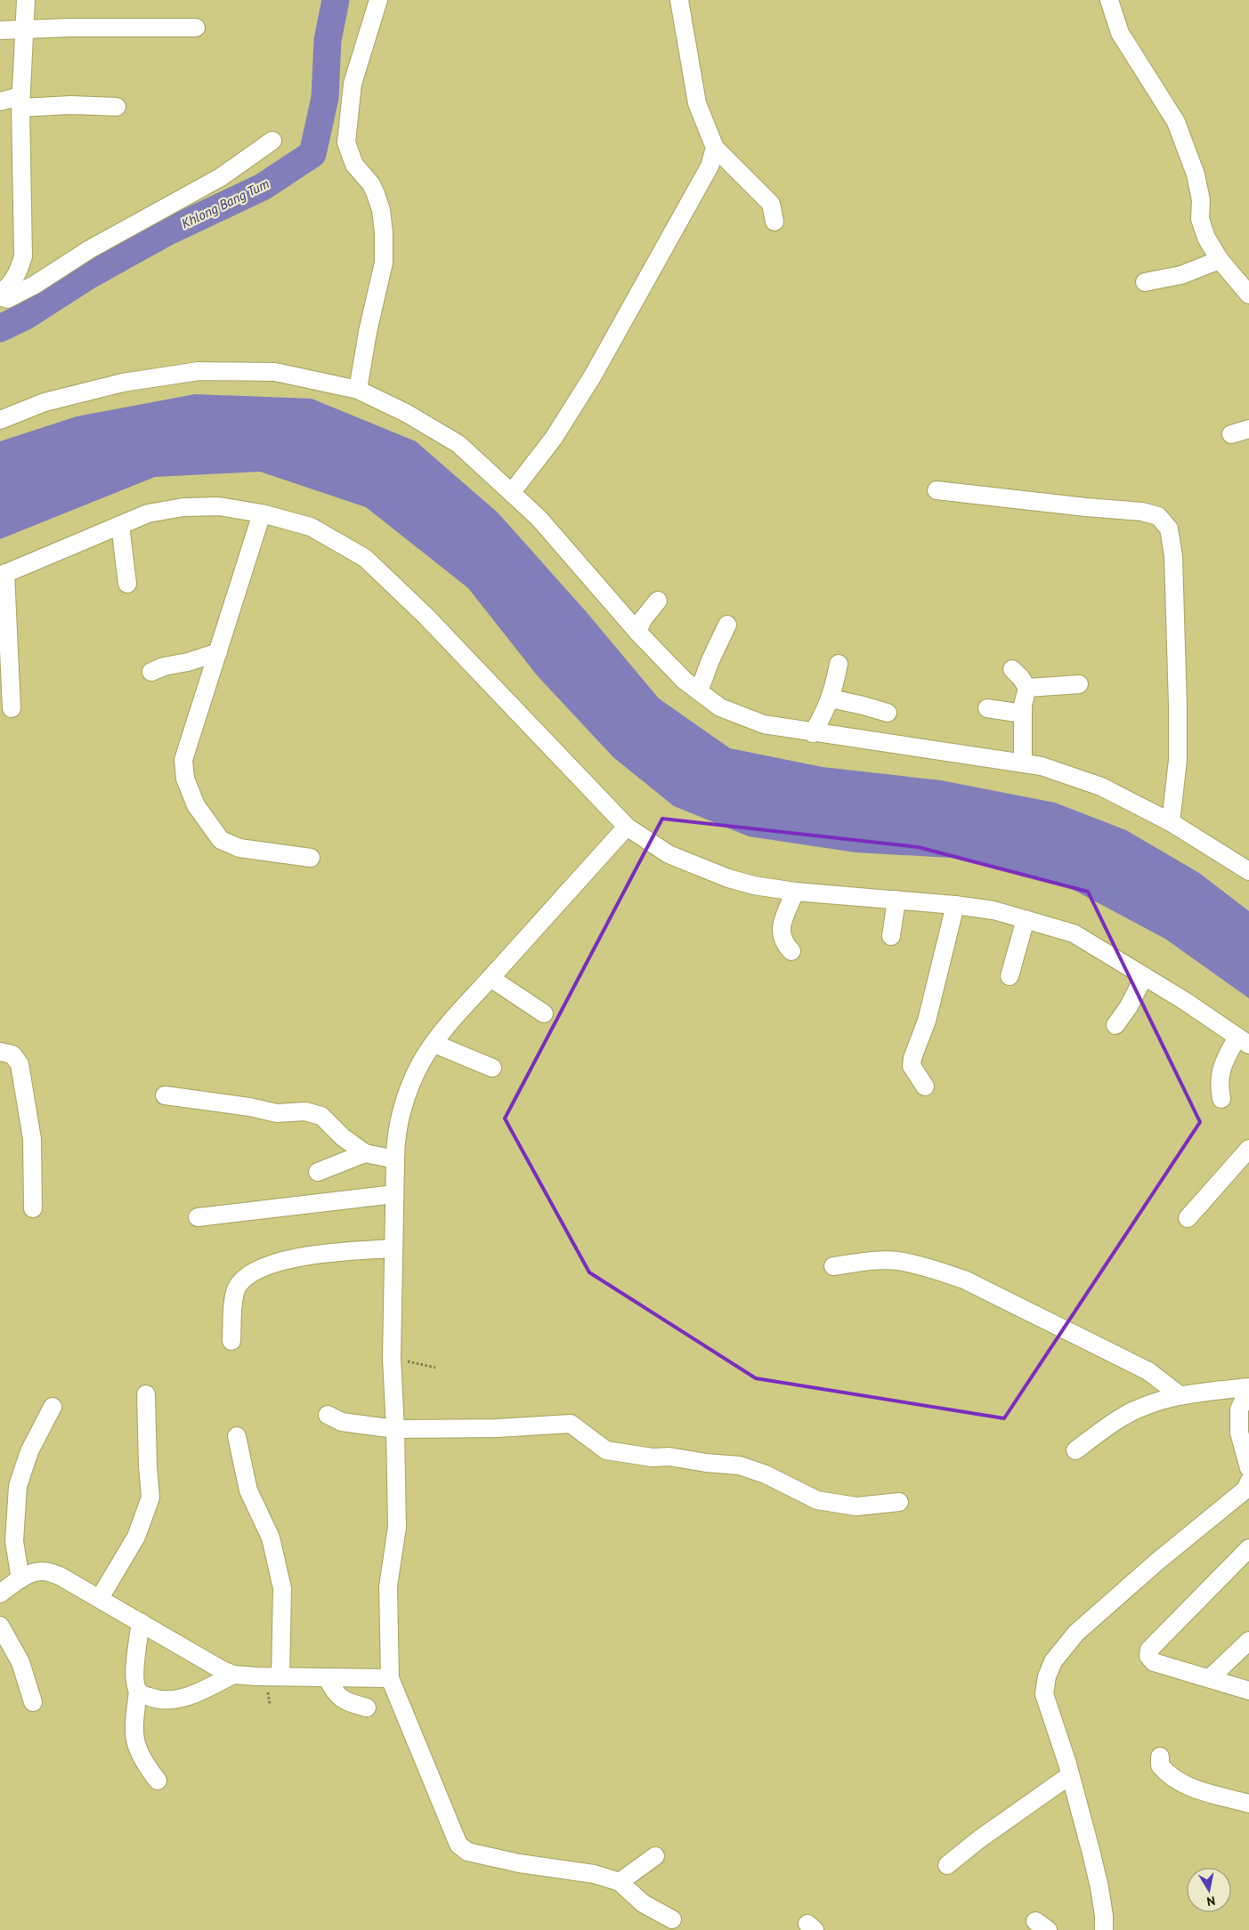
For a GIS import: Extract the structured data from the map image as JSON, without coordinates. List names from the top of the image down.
{
  "water": ["Khlong Bang Tum"],
  "north": "bottom"
}
